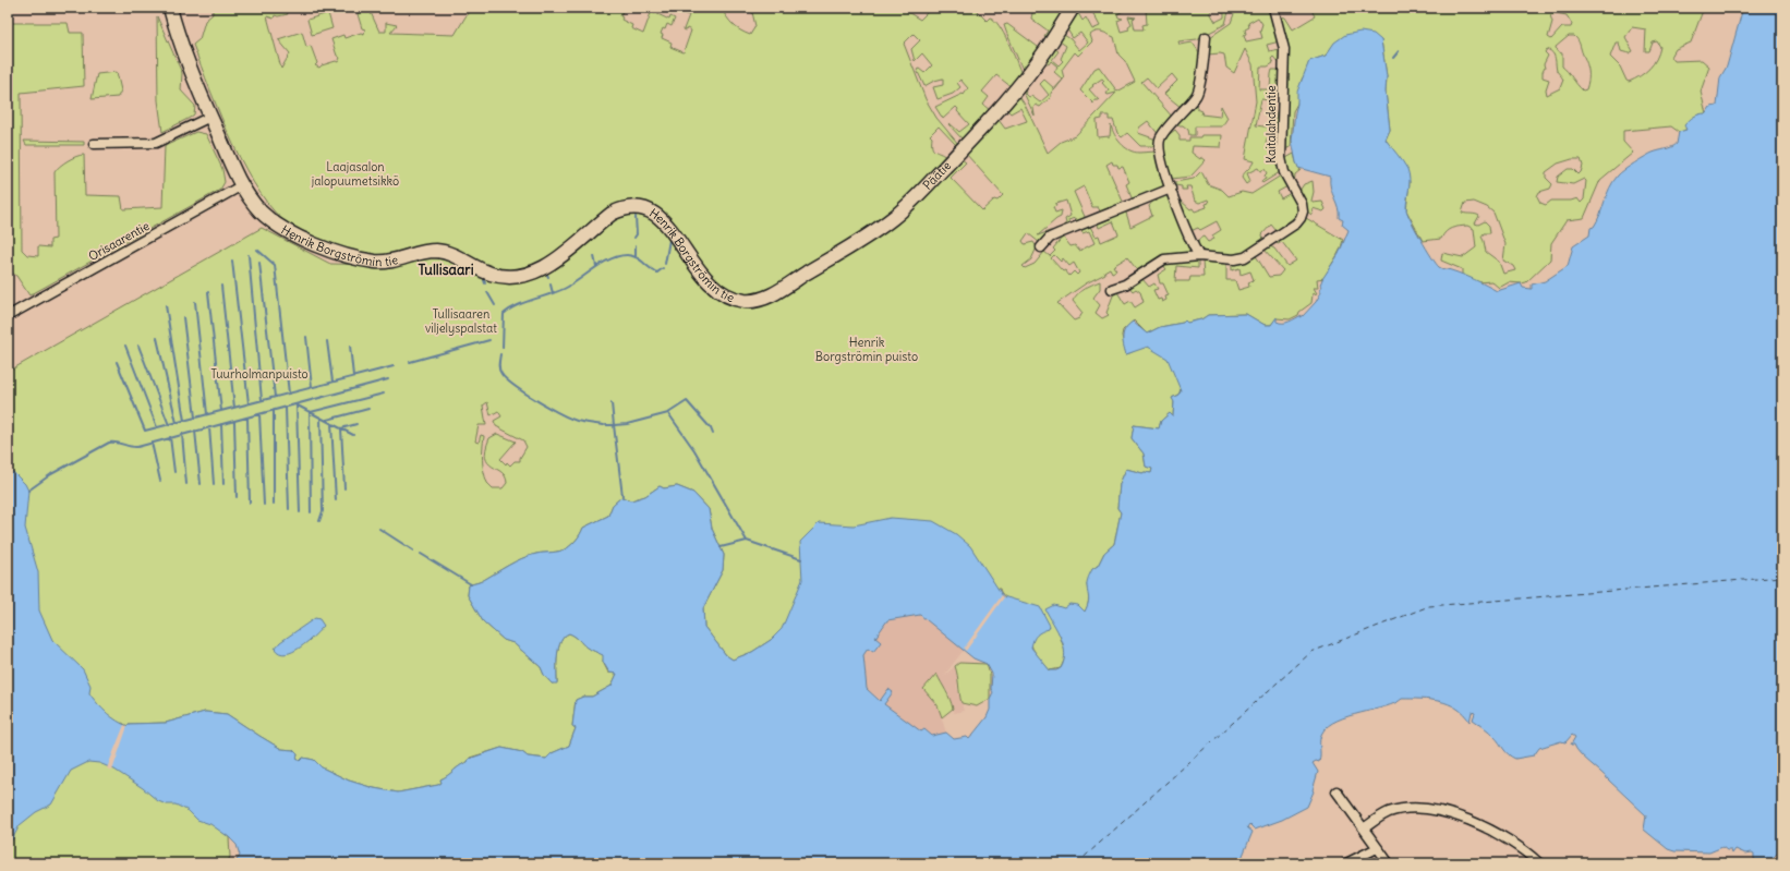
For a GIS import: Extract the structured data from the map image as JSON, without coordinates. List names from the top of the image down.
{
  "streets": {
    "street": [
      "Kaitalahdentie",
      "Päätie",
      "Orisaarentie",
      "Henrik Borgströmin tie"
    ]
  },
  "crossings": [
    ["Päätie", "Henrik Borgströmin tie"],
    ["Orisaarentie", "Henrik Borgströmin tie"]
  ],
  "districts": ["Tullisaari"],
  "parks": [
    "Laajasalon jalopuumetsikkö",
    "Tullisaaren viljelyspalstat",
    "Henrik Borgströmin puisto",
    "Tuurholmanpuisto"
  ]
}
